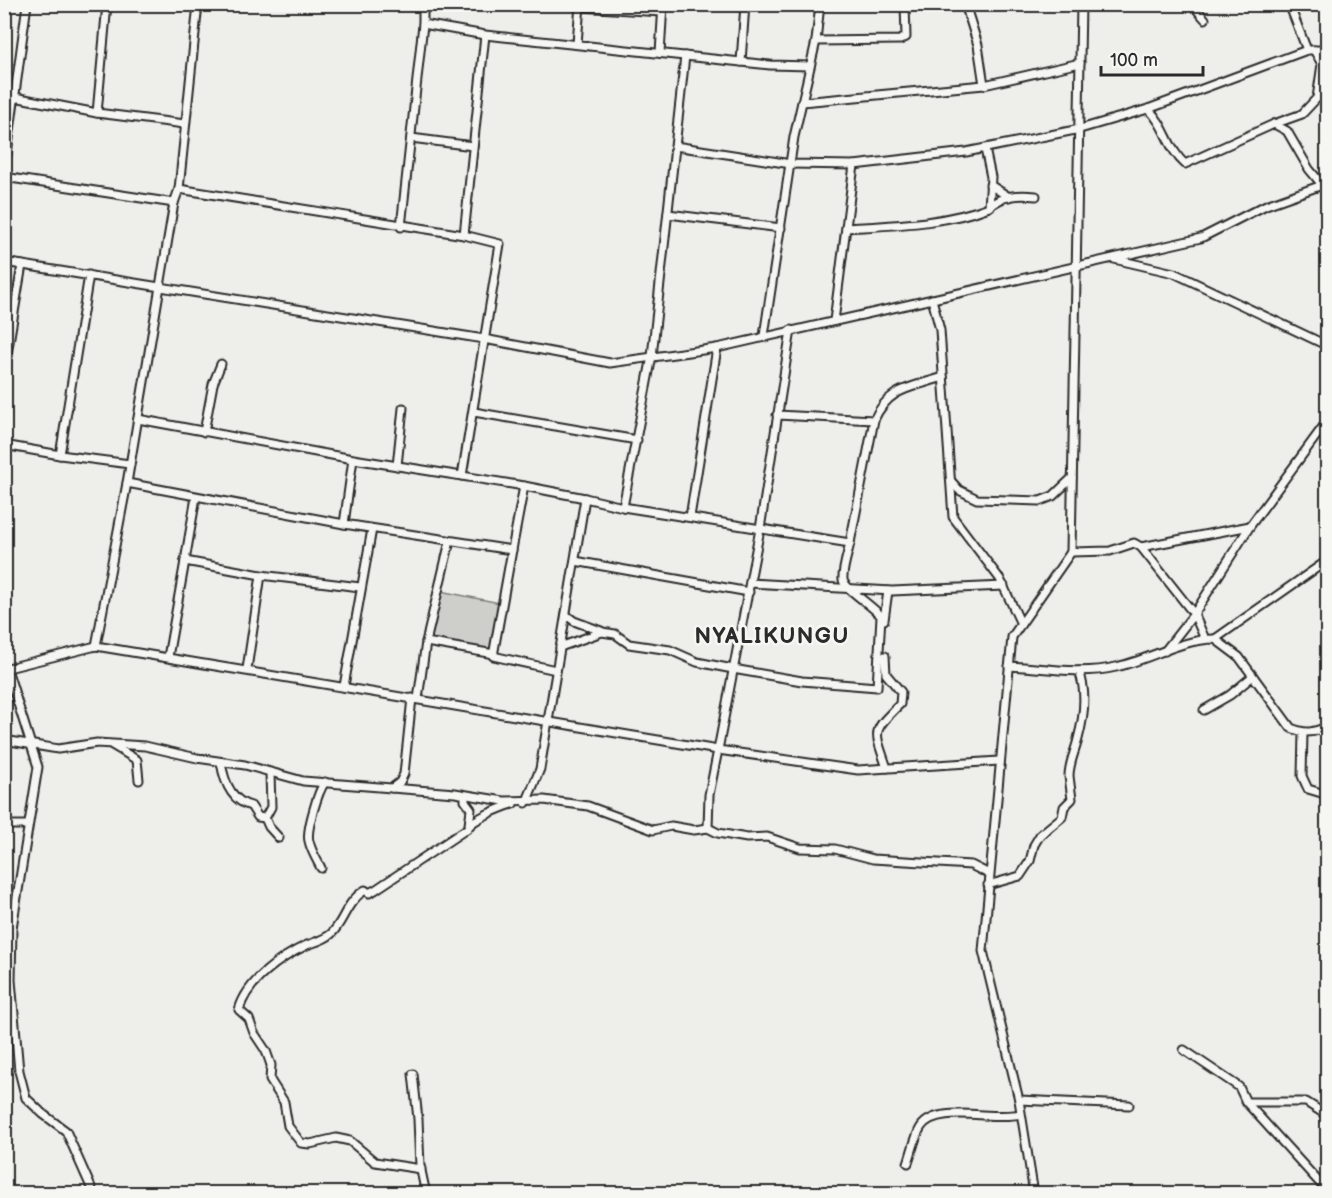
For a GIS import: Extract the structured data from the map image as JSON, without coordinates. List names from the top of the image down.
{
  "districts": ["NYALIKUNGU"],
  "scale_bar": "100 m"
}
